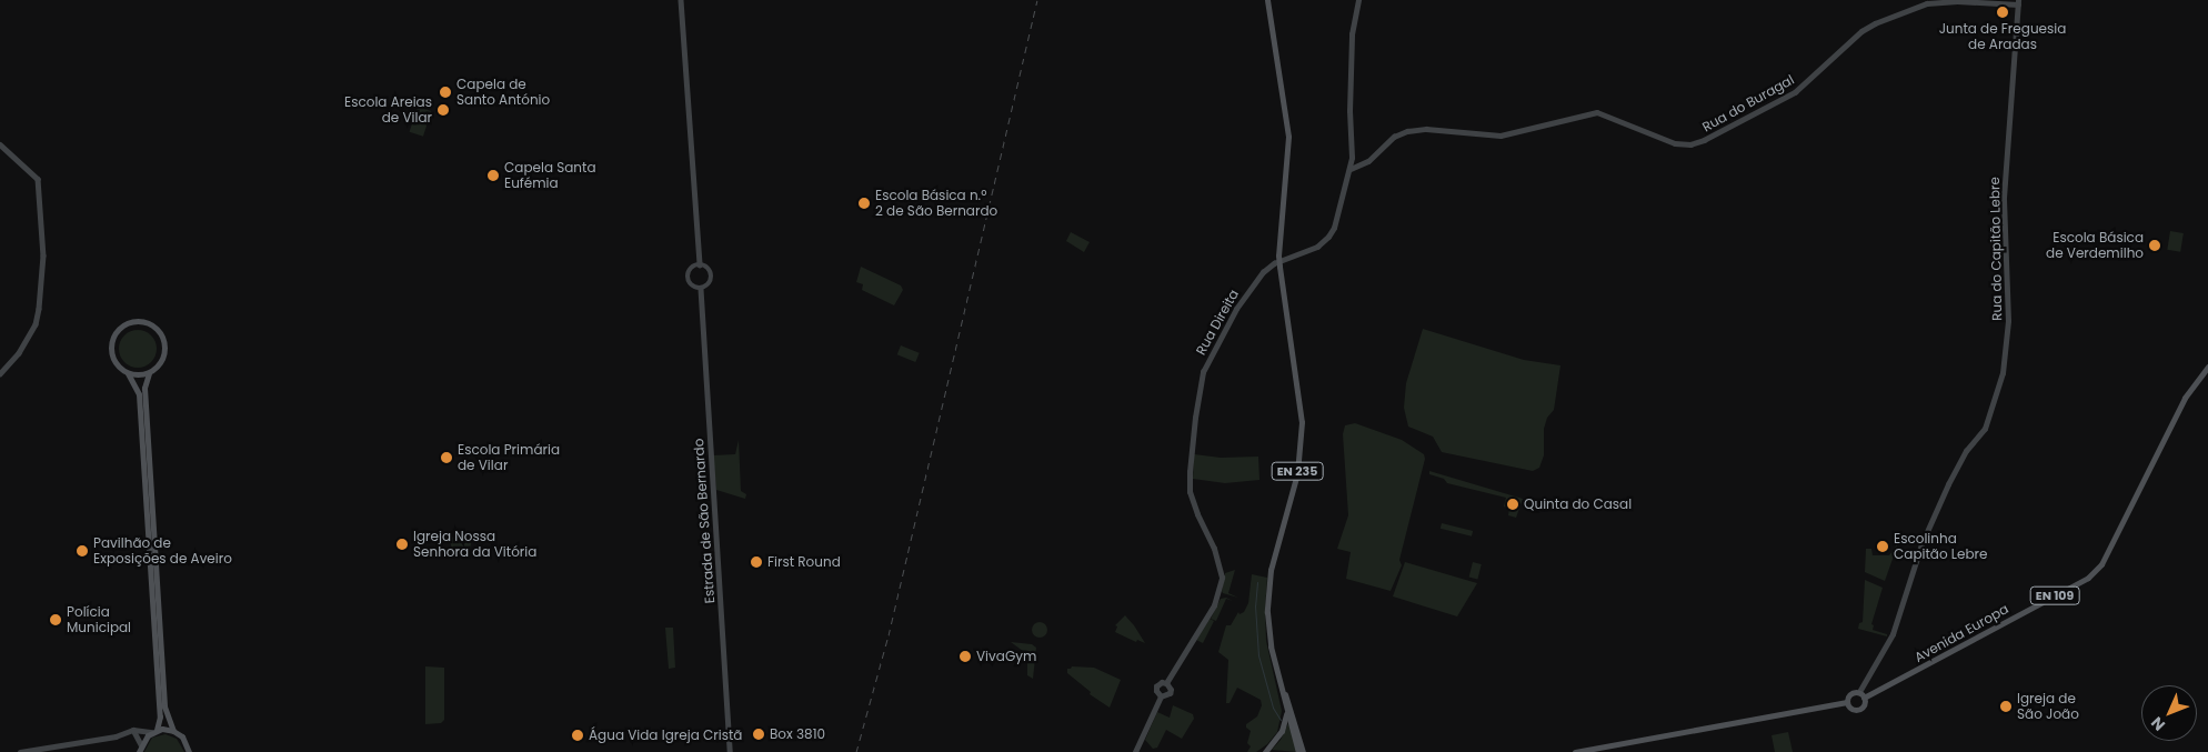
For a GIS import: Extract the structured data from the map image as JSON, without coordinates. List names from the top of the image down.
{
  "streets": {
    "main road": [
      "Rua do Buragal",
      "Rua do Capitão Lebre",
      "Rua Direita",
      "EN 235",
      "Estrada de São Bernardo",
      "EN 109",
      "Avenida Europa"
    ]
  },
  "crossings": [
    ["Rua do Buragal", "Rua do Capitão Lebre"],
    ["Rua do Buragal", "Rua Direita"],
    ["Rua do Capitão Lebre", "Avenida Europa"]
  ],
  "places": [
    "Junta de Freguesia de Aradas",
    "Capela de Santo António",
    "Escola Areias de Vilar",
    "Capela Santa Eufémia",
    "Escola Básica n.º 2 de São Bernardo",
    "Escola Básica de Verdemilho",
    "Escola Primária de Vilar",
    "Quinta do Casal",
    "Igreja Nossa Senhora da Vitória",
    "Escolinha Capitão Lebre",
    "Pavilhão de Exposições de Aveiro",
    "First Round",
    "Polícia Municipal",
    "VivaGym",
    "Igreja de São João",
    "Box 3810",
    "Água Vida Igreja Cristã"
  ],
  "north": "bottom left"
}
